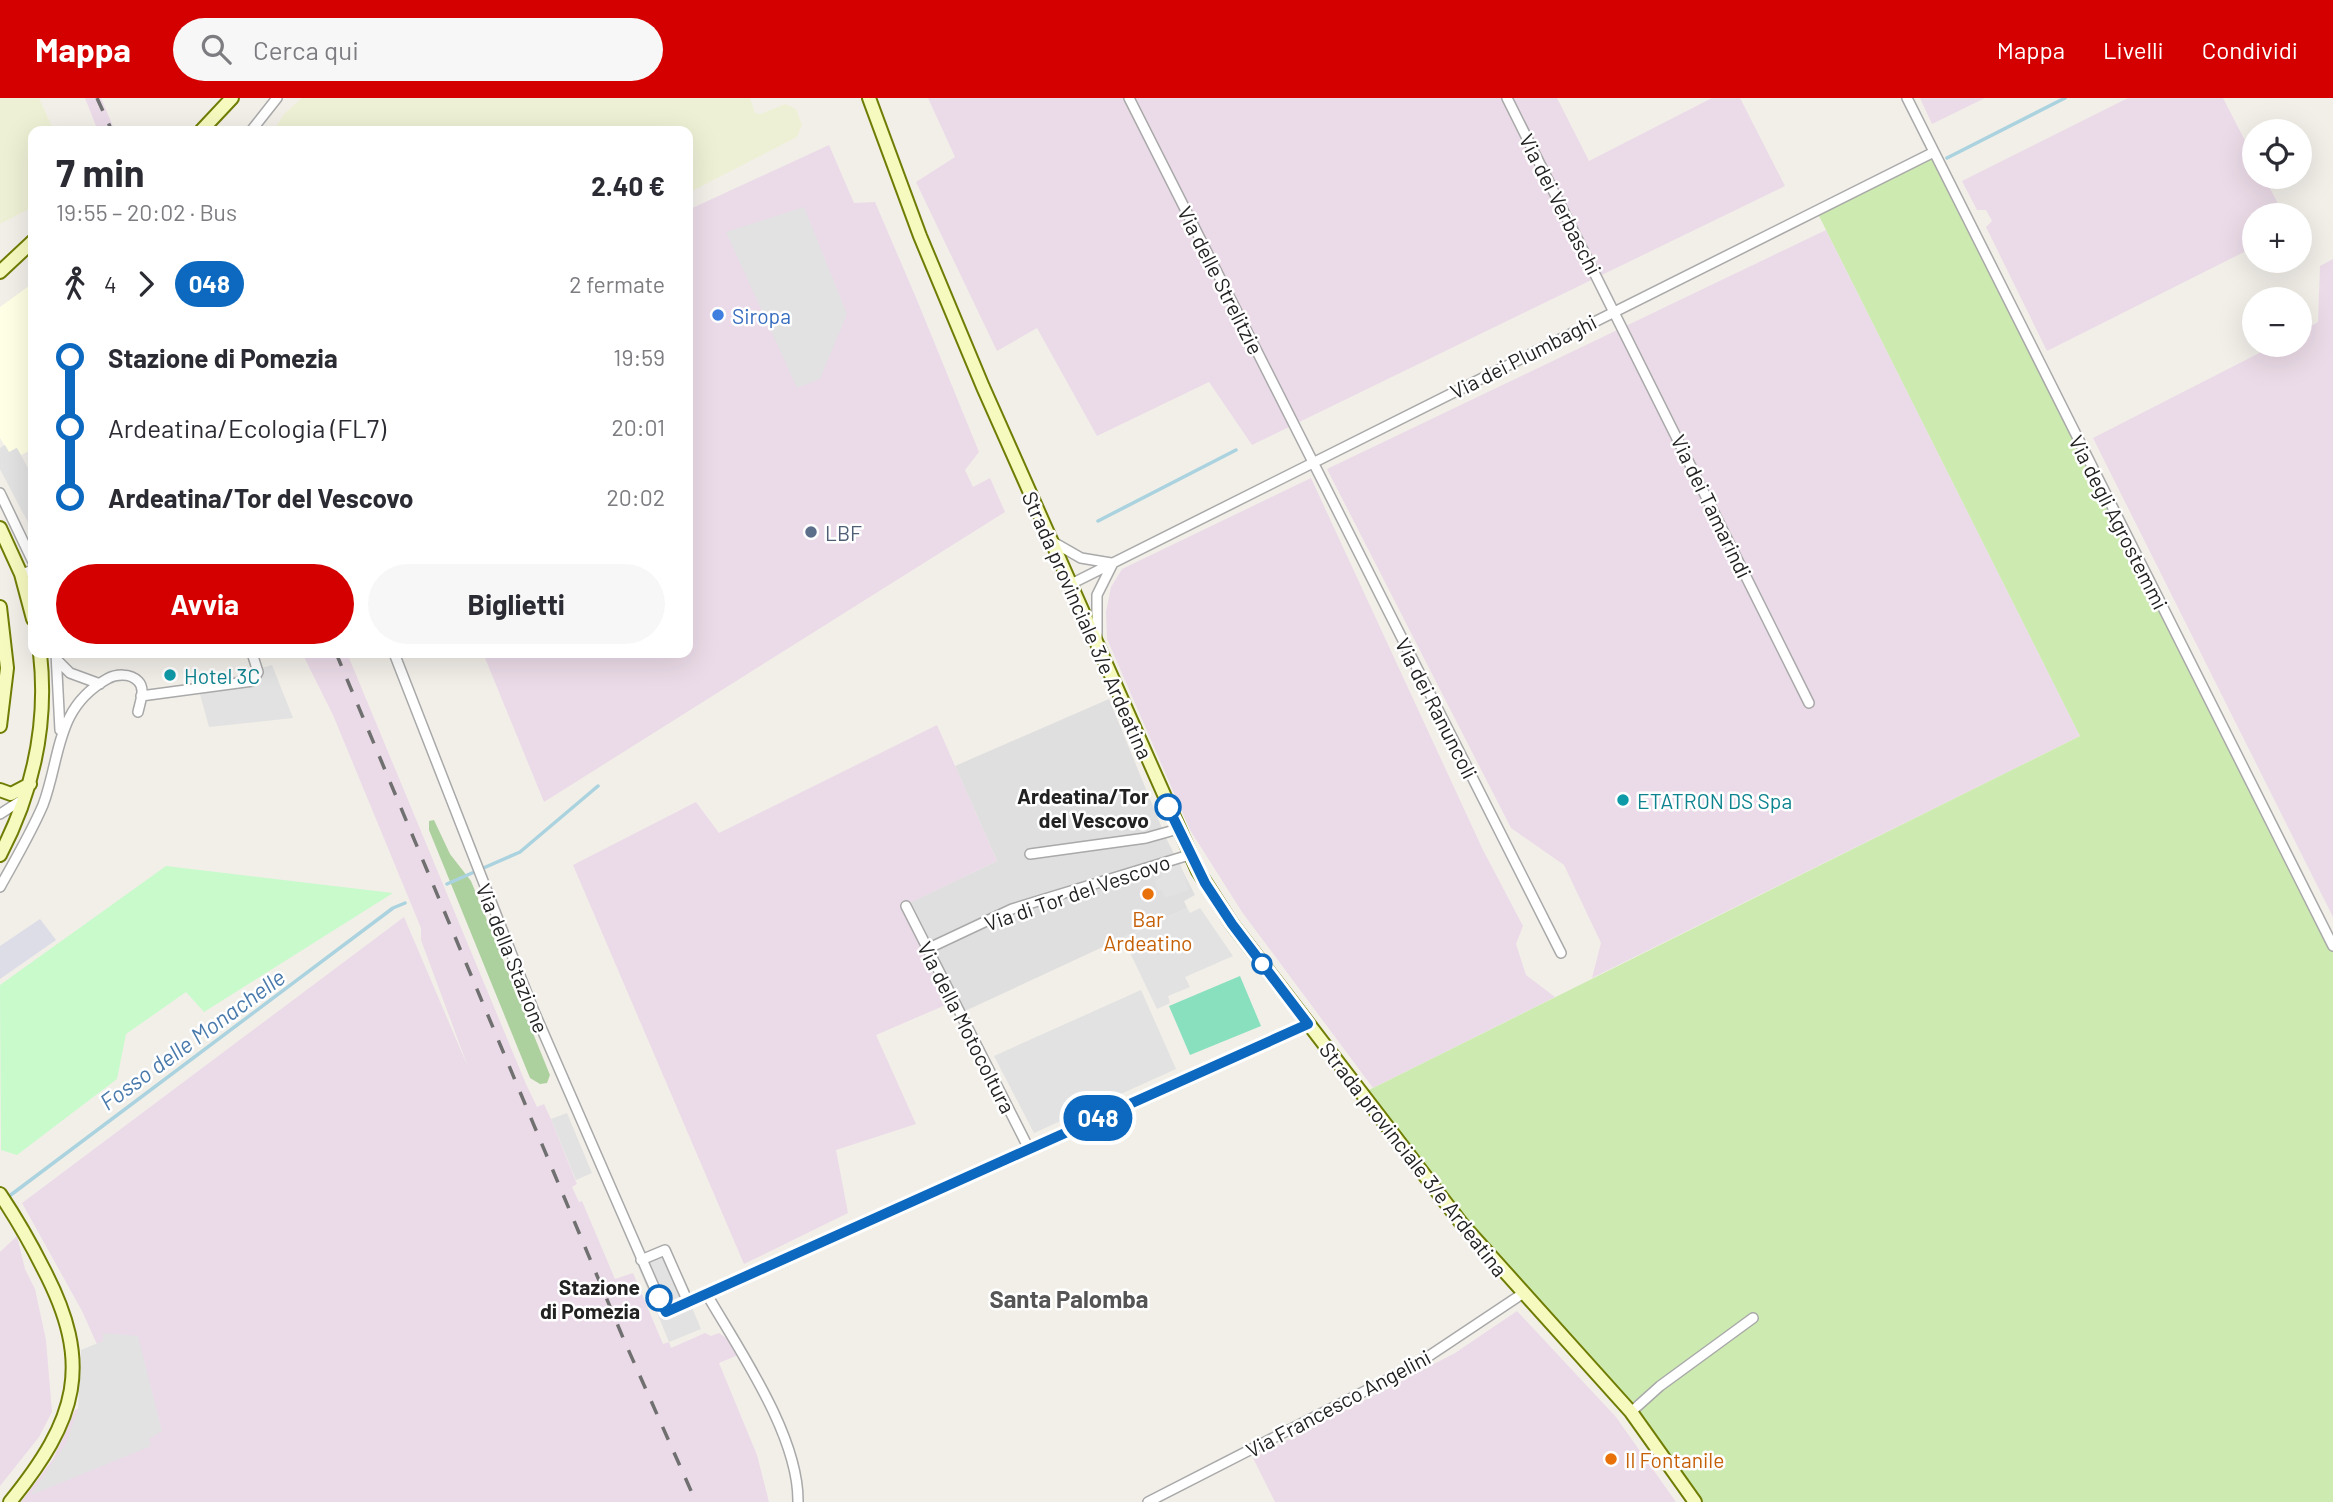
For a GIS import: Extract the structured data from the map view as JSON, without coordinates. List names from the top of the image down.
{
  "streets": {
    "main road": ["Strada provinciale 3/e Ardeatina"],
    "street": [
      "Via dei Verbaschi",
      "Via delle Strelitzie",
      "Via dei Plumbaghi",
      "Via dei Tamarindi",
      "Via degli Agrostemmi",
      "Via dei Ranuncoli",
      "Via di Tor del Vescovo",
      "Via della Stazione",
      "Via della Motocoltura",
      "Via Francesco Angelini"
    ]
  },
  "crossings": [
    ["Via dei Verbaschi", "Via dei Plumbaghi"],
    ["Via dei Verbaschi", "Via dei Tamarindi"],
    ["Via delle Strelitzie", "Via dei Plumbaghi"],
    ["Via delle Strelitzie", "Via dei Ranuncoli"],
    ["Via dei Plumbaghi", "Via dei Tamarindi"],
    ["Via dei Plumbaghi", "Via degli Agrostemmi"],
    ["Via dei Plumbaghi", "Strada provinciale 3/e Ardeatina"],
    ["Via dei Plumbaghi", "Via dei Ranuncoli"],
    ["Strada provinciale 3/e Ardeatina", "Via di Tor del Vescovo"],
    ["Strada provinciale 3/e Ardeatina", "Via Francesco Angelini"],
    ["Via di Tor del Vescovo", "Via della Motocoltura"]
  ],
  "districts": ["Santa Palomba"],
  "water": ["Fosso delle Monachelle"],
  "places": [
    "Siropa",
    "LBF",
    "Hotel 3C",
    "ETATRON DS Spa",
    "Ardeatina/Tor del Vescovo",
    "Bar Ardeatino",
    "Stazione di Pomezia",
    "Il Fontanile"
  ],
  "lines": ["bus line 048"],
  "page": {
    "header": "Mappa",
    "search": "Cerca qui",
    "nav": ["Mappa", "Livelli", "Condividi"],
    "on_map": "048",
    "map_buttons": ["+", "−"],
    "heading": ["7 min", "19:55 – 20:02 · Bus", "2.40 €"],
    "legs": ["4", "048", "2 fermate"],
    "list": [
      {
        "name": "Stazione di Pomezia",
        "value": "19:59"
      },
      {
        "name": "Ardeatina/Ecologia (FL7)",
        "value": "20:01"
      },
      {
        "name": "Ardeatina/Tor del Vescovo",
        "value": "20:02"
      }
    ],
    "buttons": ["Avvia", "Biglietti"]
  }
}
